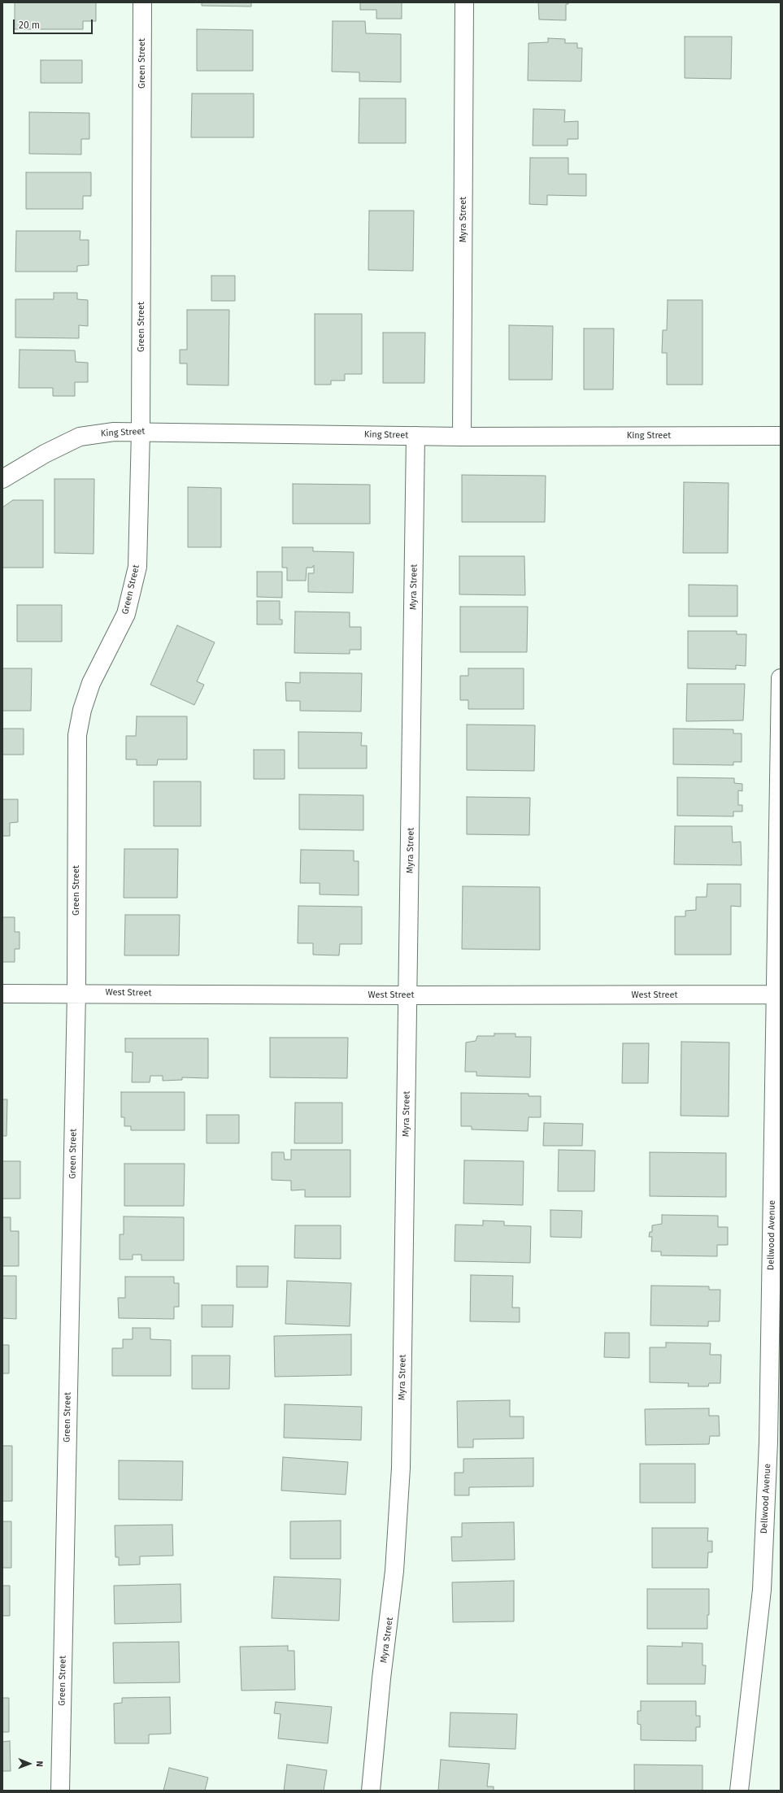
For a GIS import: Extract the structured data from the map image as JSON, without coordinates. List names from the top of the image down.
{
  "streets": {
    "street": [
      "Green Street",
      "Myra Street",
      "King Street",
      "West Street",
      "Dellwood Avenue"
    ]
  },
  "crossings": [
    ["Green Street", "King Street"],
    ["Green Street", "West Street"],
    ["Myra Street", "King Street"],
    ["Myra Street", "West Street"],
    ["West Street", "Dellwood Avenue"]
  ],
  "scale_bar": "20 m",
  "north": "right"
}
